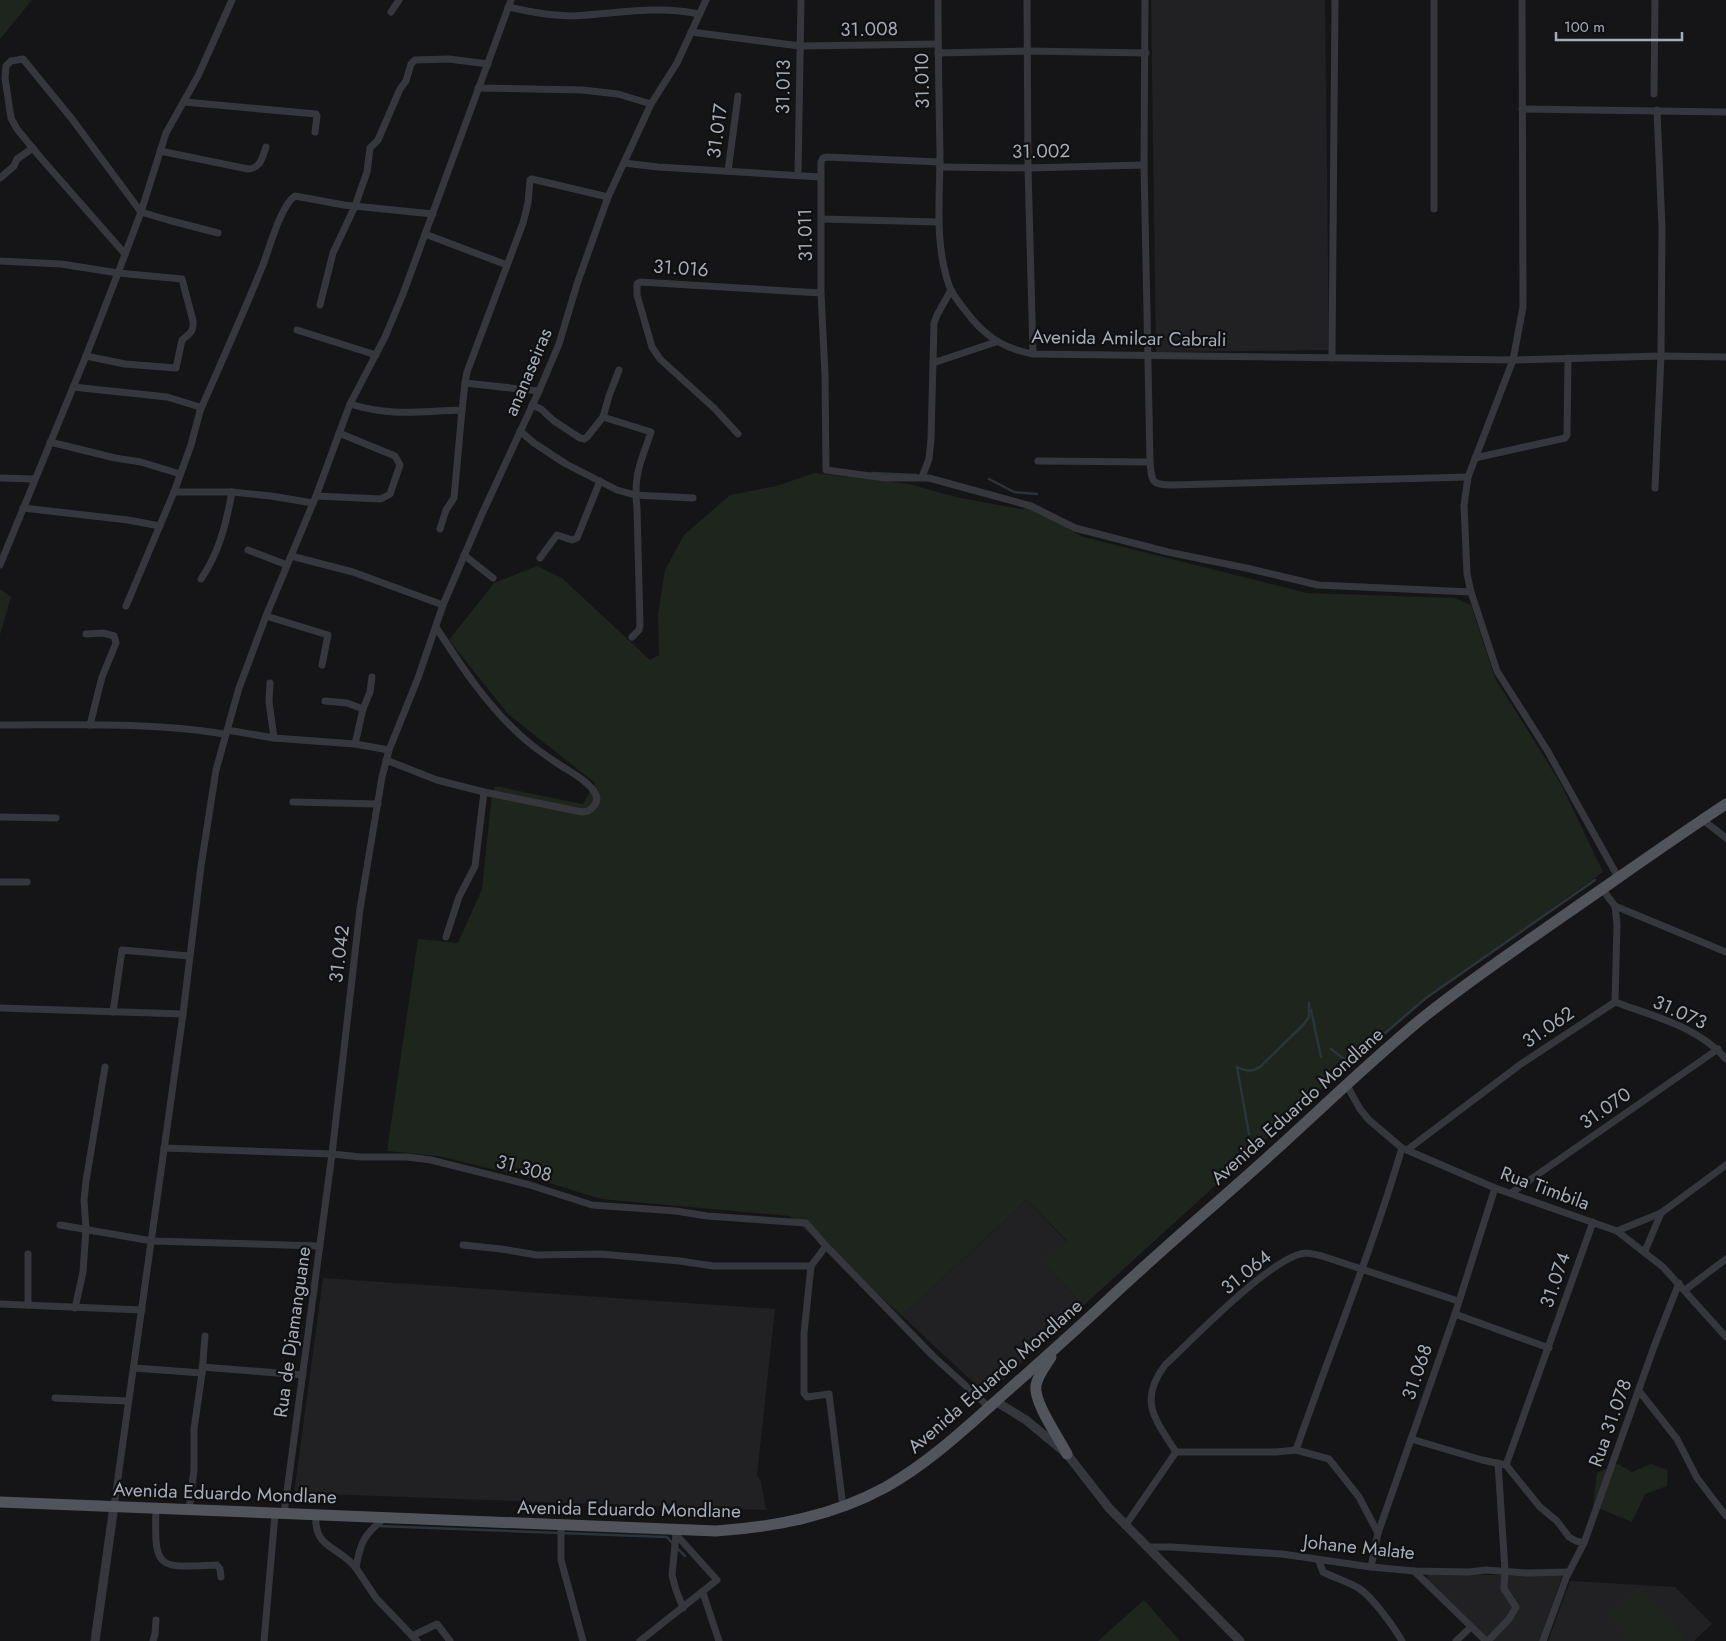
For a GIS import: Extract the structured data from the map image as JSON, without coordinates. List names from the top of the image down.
{
  "streets": {
    "main road": ["Avenida Eduardo Mondlane"],
    "street": [
      "31.008",
      "31.010",
      "31.013",
      "31.017",
      "31.002",
      "31.011",
      "31.016",
      "Avenida Amilcar Cabrali",
      "ananaseiras",
      "31.042",
      "31.073",
      "31.062",
      "31.070",
      "31.308",
      "Rua Timbila",
      "31.064",
      "31.074",
      "Rua de Djamanguane",
      "31.068",
      "Rua 31.078",
      "Johane Malate"
    ]
  },
  "crossings": [
    ["31.008", "31.010"],
    ["31.008", "31.013"],
    ["31.008", "ananaseiras"],
    ["31.010", "31.002"],
    ["31.010", "Avenida Amilcar Cabrali"],
    ["31.002", "31.011"],
    ["31.011", "31.016"],
    ["ananaseiras", "31.042"],
    ["31.042", "31.308"],
    ["31.042", "Rua de Djamanguane"],
    ["31.073", "31.062"],
    ["31.073", "31.070"],
    ["31.062", "Rua Timbila"],
    ["Avenida Eduardo Mondlane", "31.308"],
    ["Avenida Eduardo Mondlane", "Rua Timbila"],
    ["Avenida Eduardo Mondlane", "Rua de Djamanguane"],
    ["31.070", "Rua Timbila"],
    ["31.308", "Rua de Djamanguane"],
    ["Rua Timbila", "31.074"],
    ["Rua Timbila", "31.068"],
    ["Rua Timbila", "Rua 31.078"],
    ["31.064", "31.068"],
    ["31.068", "Johane Malate"],
    ["Rua 31.078", "Johane Malate"]
  ],
  "scale_bar": "100 m"
}
